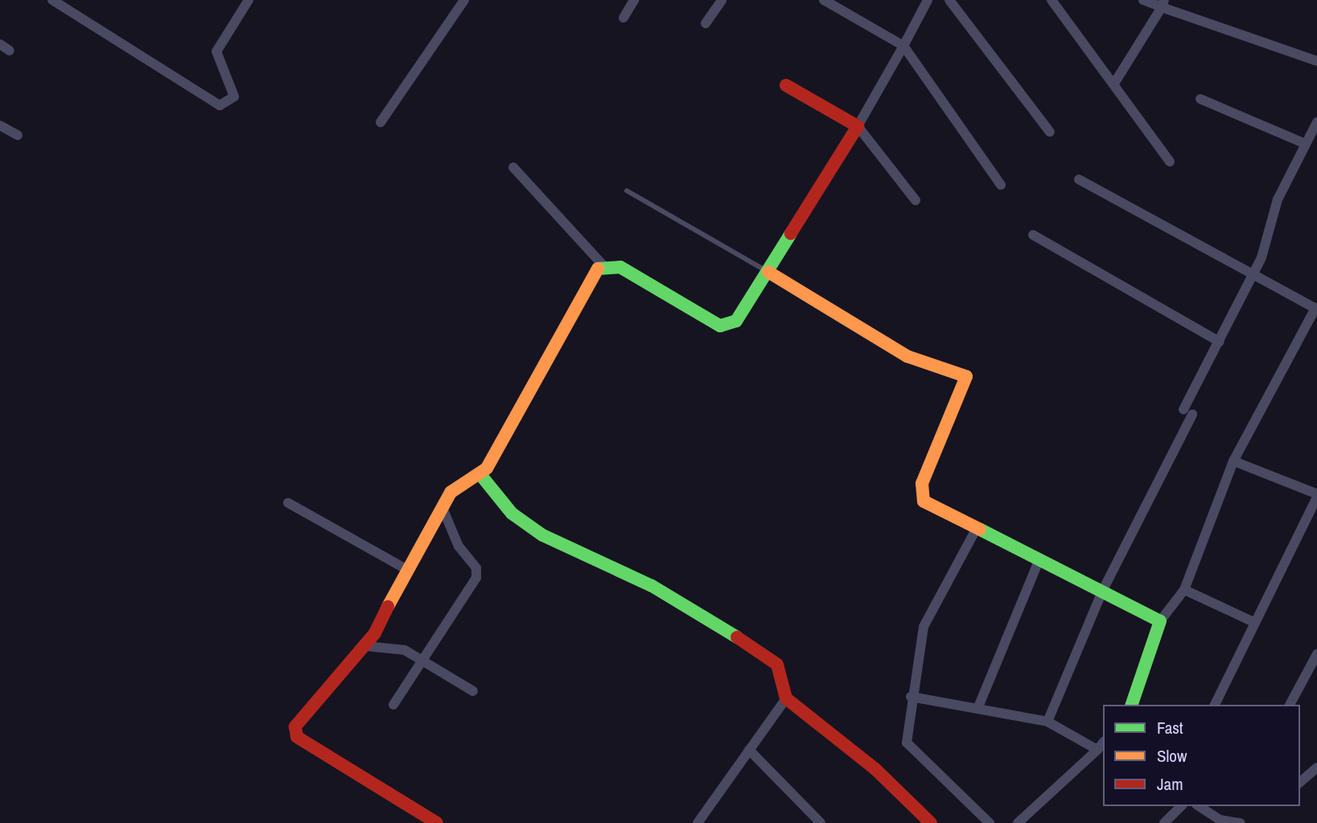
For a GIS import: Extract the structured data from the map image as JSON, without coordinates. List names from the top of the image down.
{
  "legend": ["Fast", "Slow", "Jam"]
}
